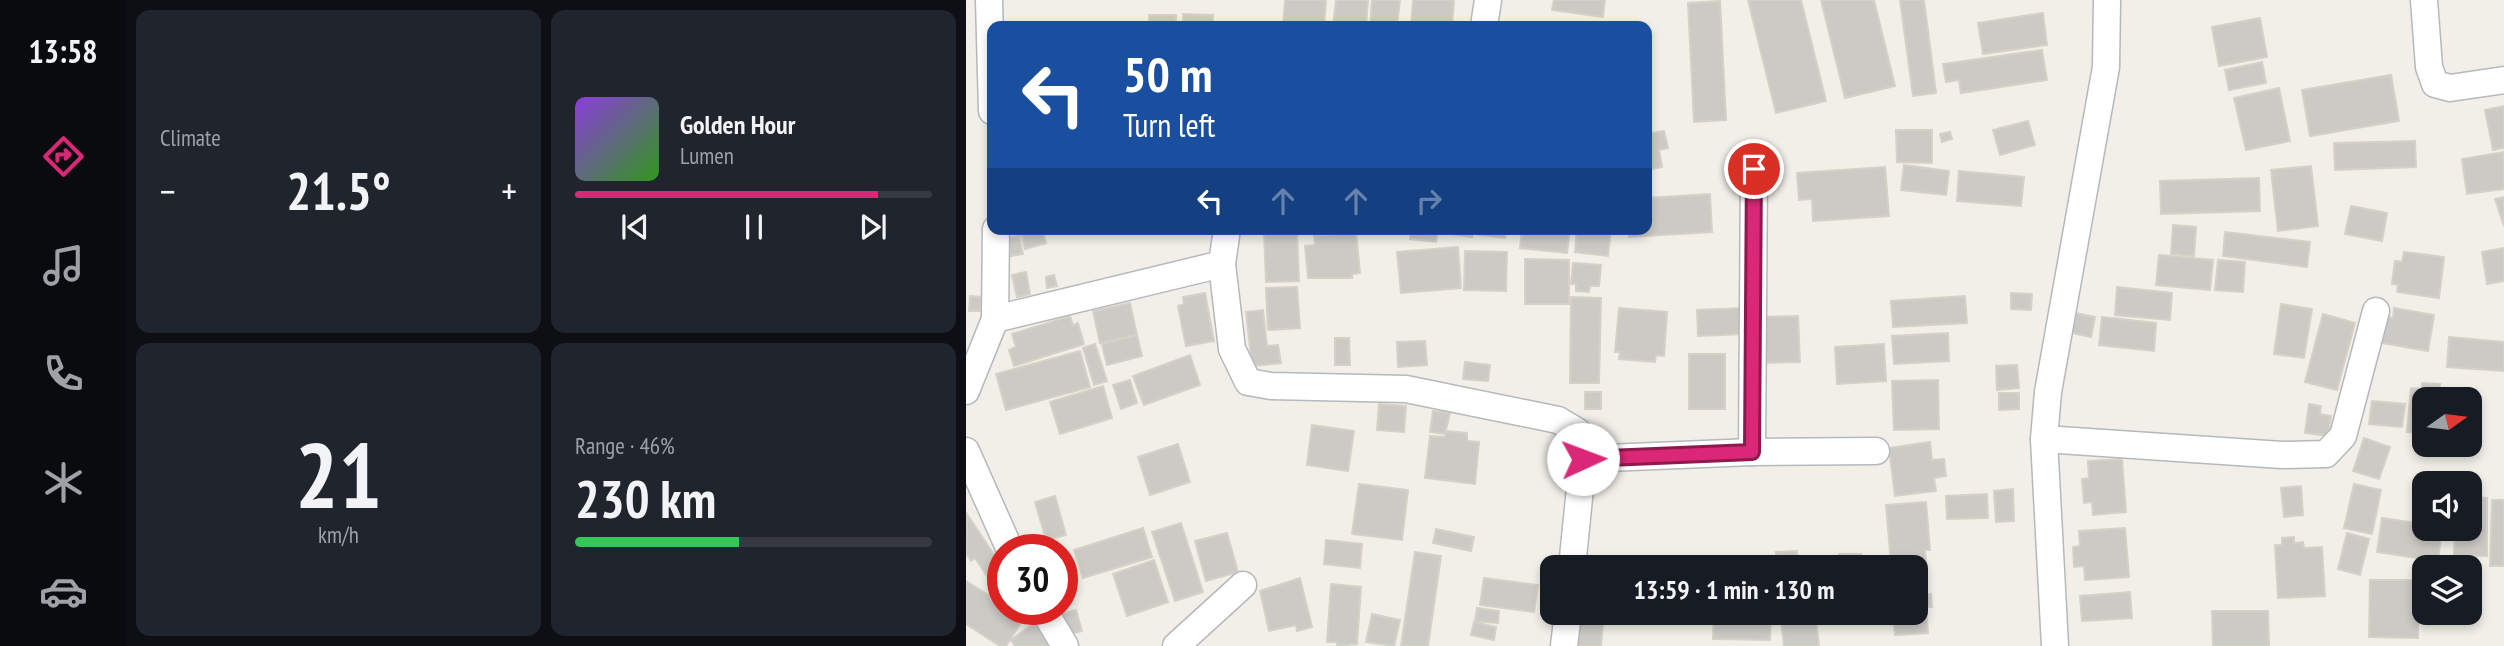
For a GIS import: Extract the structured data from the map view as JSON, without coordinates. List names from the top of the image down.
{
  "north": "right",
  "page": {
    "tabs": "13:58",
    "tile": [
      "Climate",
      ["21", "km/h"],
      ["Range · 46%", "230 km"]
    ],
    "turn": ["50 m", "Turn left"],
    "song": ["Golden Hour", "Lumen"],
    "heat": ["−", "21.5°", "+"],
    "limit": "30",
    "trip": "13:59 · 1 min · 130 m"
  }
}
